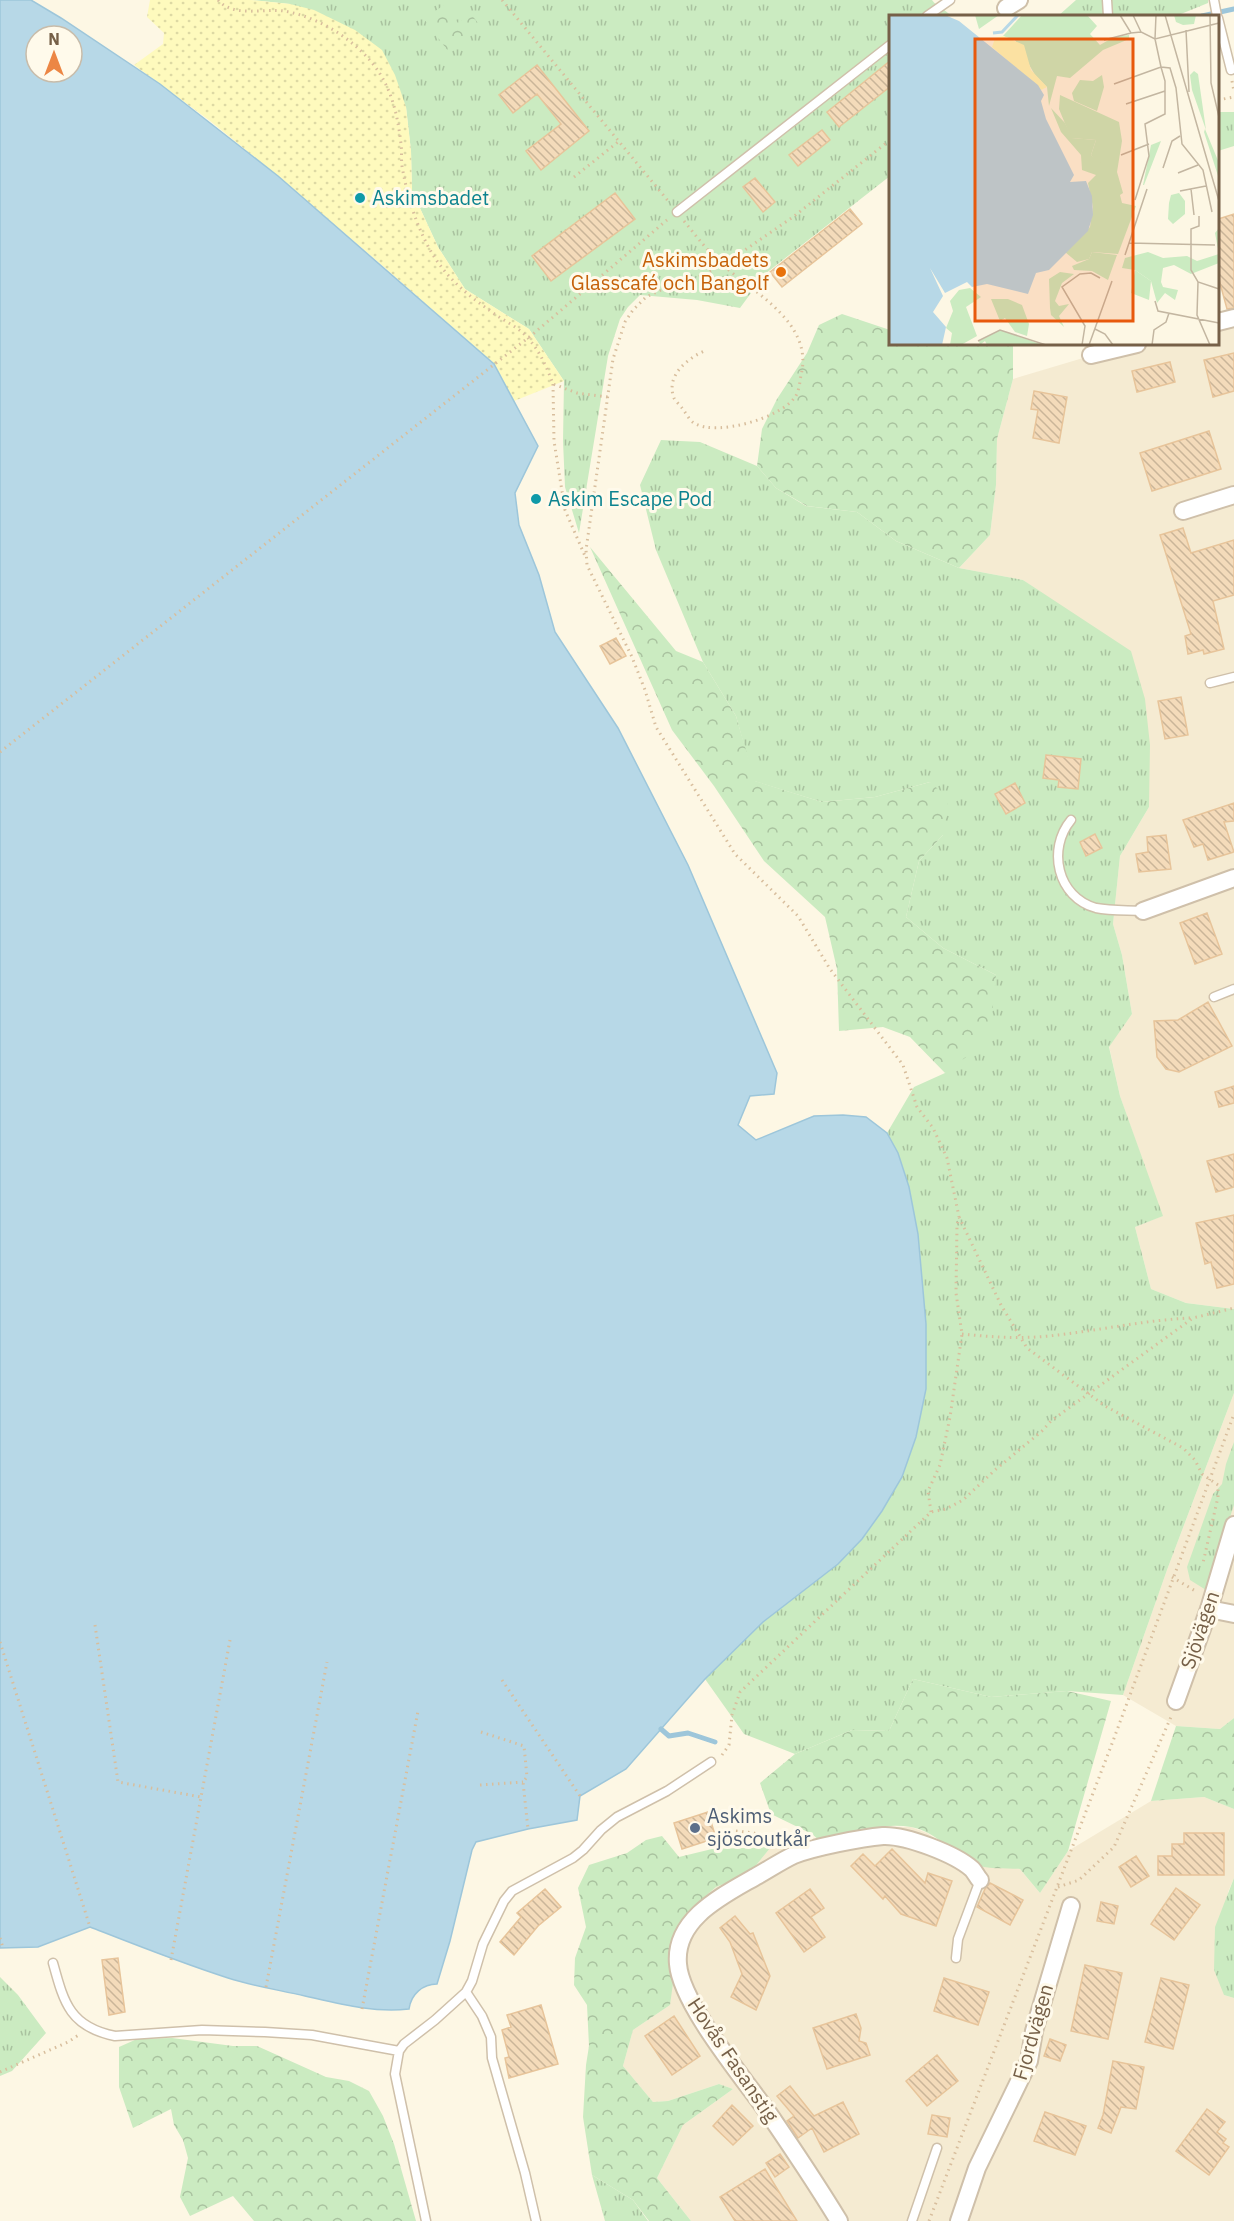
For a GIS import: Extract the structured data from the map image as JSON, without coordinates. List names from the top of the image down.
{
  "streets": {
    "street": ["Sjövägen", "Fjordvägen", "Hovås Fasanstig"]
  },
  "places": [
    "Askimsbadet",
    "Askimsbadets Glasscafé och Bangolf",
    "Askim Escape Pod",
    "Askims sjöscoutkår"
  ],
  "north": "top"
}
